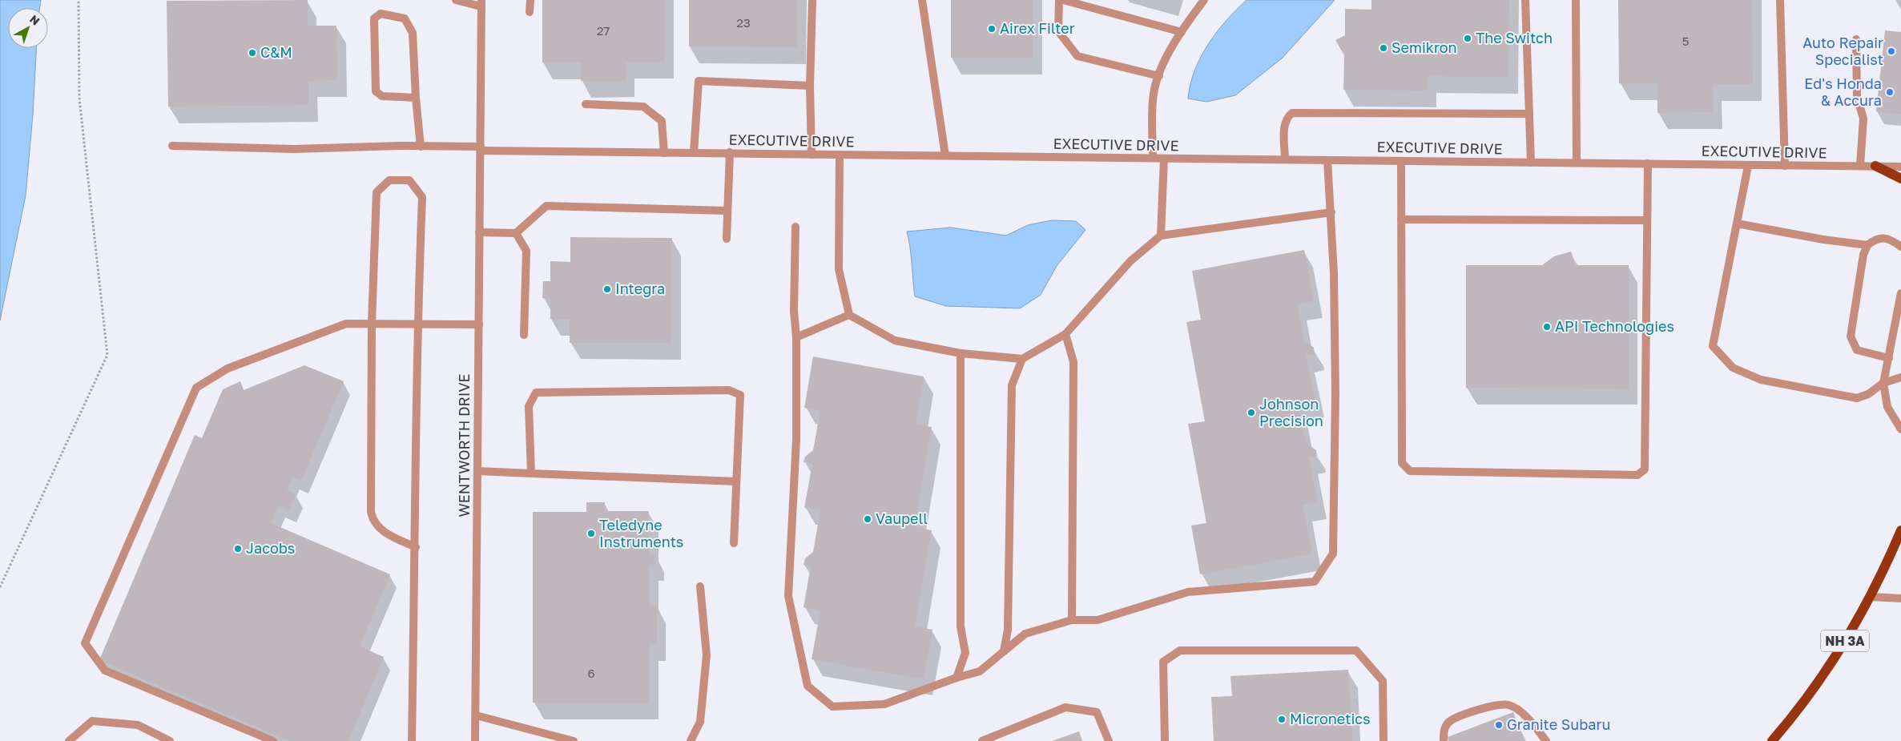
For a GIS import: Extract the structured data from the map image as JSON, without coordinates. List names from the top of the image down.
{
  "streets": {
    "main road": ["NH 3A"],
    "street": ["EXECUTIVE DRIVE", "WENTWORTH DRIVE"]
  },
  "crossings": [
    ["EXECUTIVE DRIVE", "WENTWORTH DRIVE"]
  ],
  "places": [
    "Airex Filter",
    "The Switch",
    "Semikron",
    "Auto Repair Specialist",
    "C&M",
    "Ed's Honda & Accura",
    "Integra",
    "API Technologies",
    "Johnson Precision",
    "Vaupell",
    "Teledyne Instruments",
    "Jacobs",
    "Micronetics",
    "Granite Subaru"
  ],
  "house_numbers": [
    "23",
    "27",
    "5",
    "6"
  ],
  "north": "top right"
}
